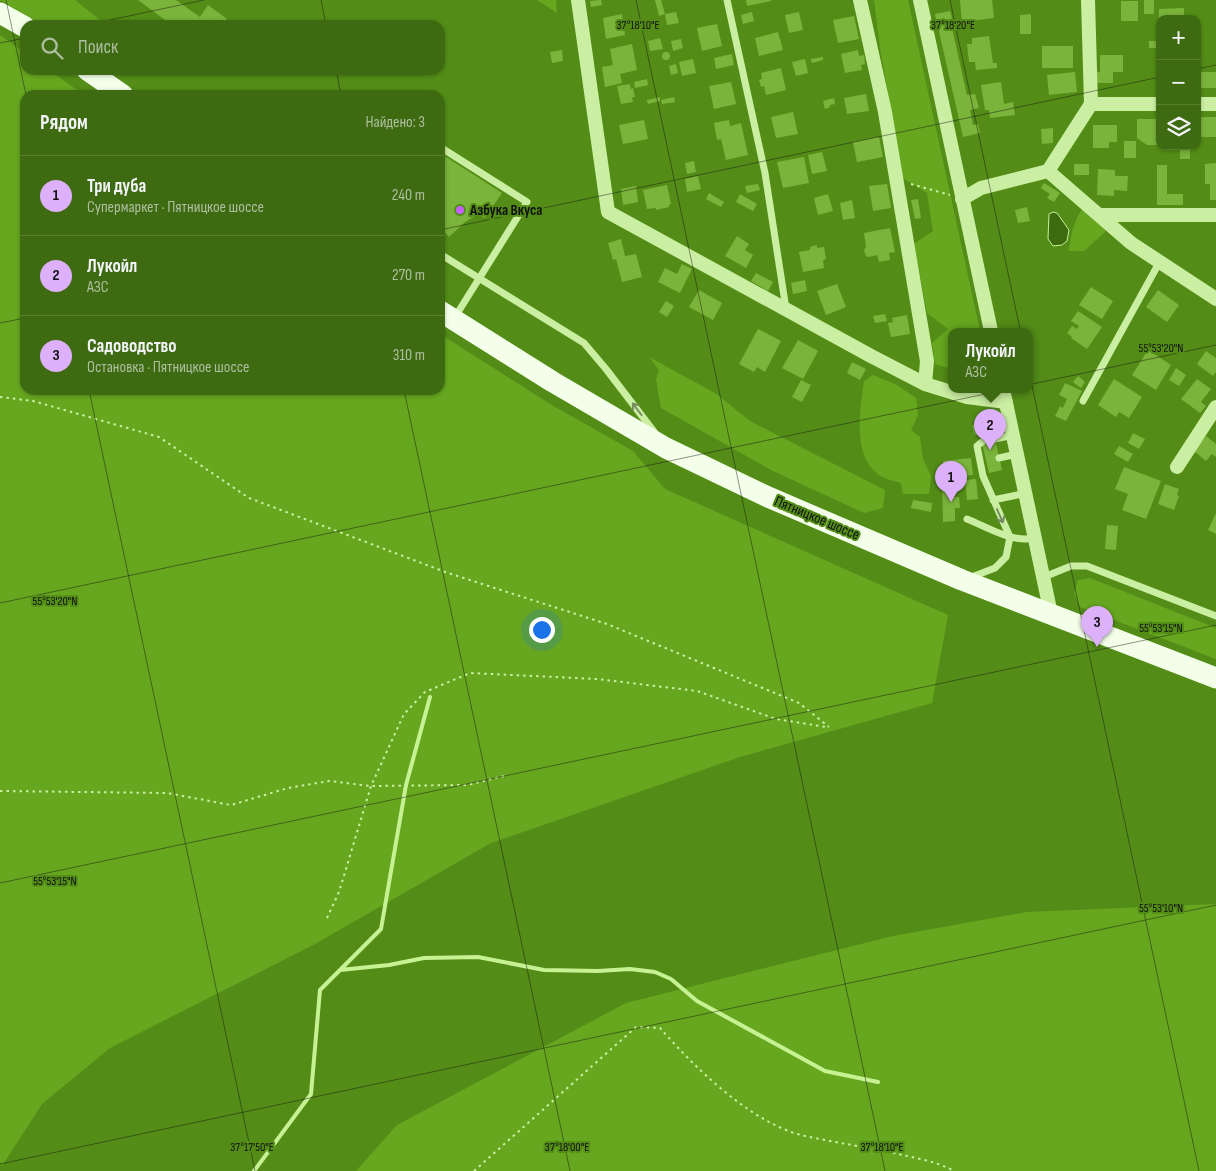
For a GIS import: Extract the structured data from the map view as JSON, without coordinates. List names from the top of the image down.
{
  "streets": {
    "main road": ["Пятницкое шоссе"]
  },
  "places": ["Азбука Вкуса"],
  "page": {
    "map_buttons": ["+", "−"],
    "search": "Поиск",
    "heading": ["Рядом", "Найдено: 3"],
    "list": [
      {
        "mark": "1",
        "name": "Три дуба",
        "note": "Супермаркет · Пятницкое шоссе",
        "value": "240 m"
      },
      {
        "mark": "2",
        "name": "Лукойл",
        "note": "АЗС",
        "value": "270 m"
      },
      {
        "mark": "3",
        "name": "Садоводство",
        "note": "Остановка · Пятницкое шоссе",
        "value": "310 m"
      }
    ],
    "popup": ["Лукойл", "АЗС"],
    "pins": ["2", "1", "3"]
  },
  "coordinates": [
    "37°18'10\"E",
    "37°18'20\"E",
    "55°53'20\"N",
    "55°53'15\"N",
    "55°53'10\"N",
    "37°17'50\"E",
    "37°18'00\"E"
  ]
}
